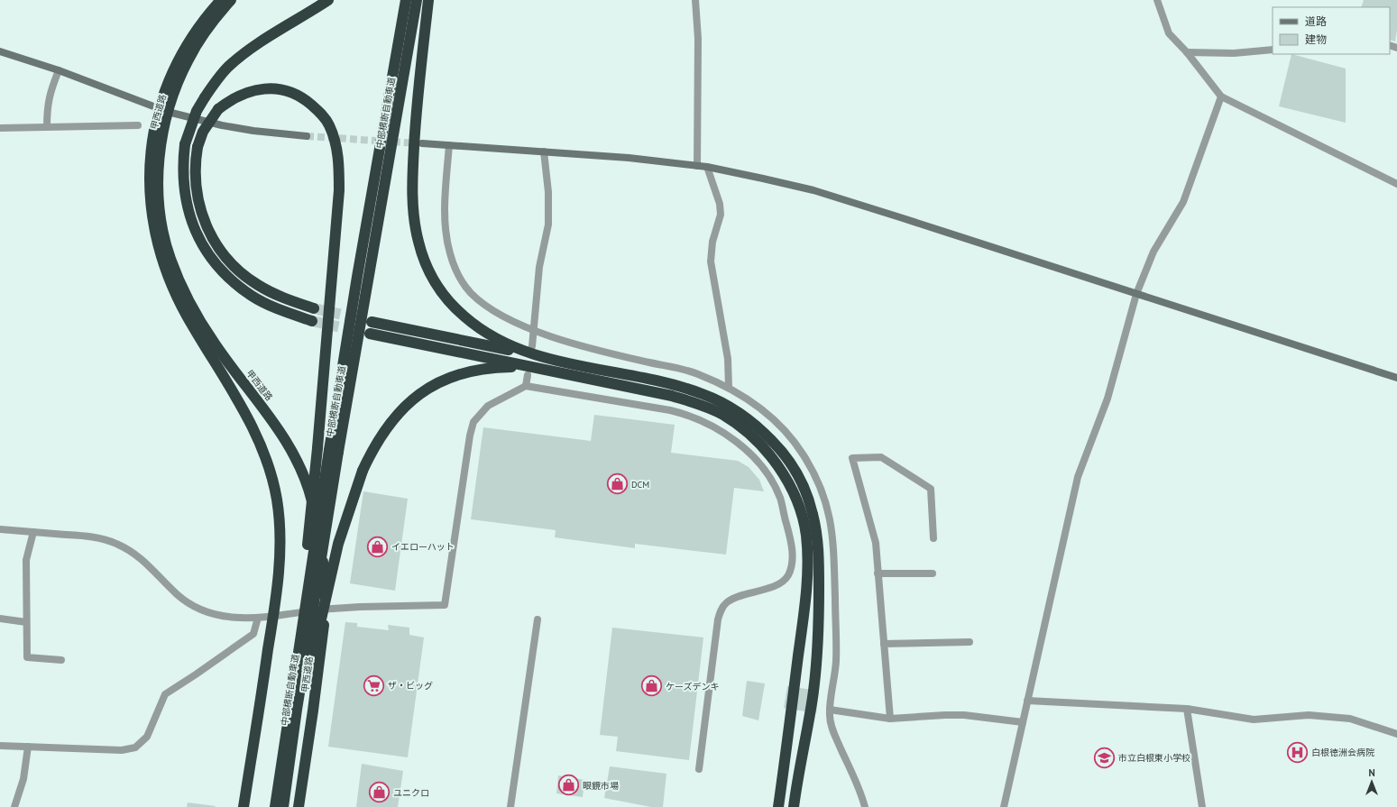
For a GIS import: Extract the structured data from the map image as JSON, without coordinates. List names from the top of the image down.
{
  "streets": {
    "highway": ["甲西道路", "中部横断自動車道"]
  },
  "places": {
    "shop": [
      "DCM",
      "イエローハット",
      "ケーズデンキ",
      "眼鏡市場",
      "ユニクロ"
    ],
    "supermarket": ["ザ・ビッグ"],
    "hospital": ["白根徳洲会病院"],
    "school or university": ["市立白根東小学校"]
  },
  "legend": ["道路", "建物"],
  "north": "top"
}
